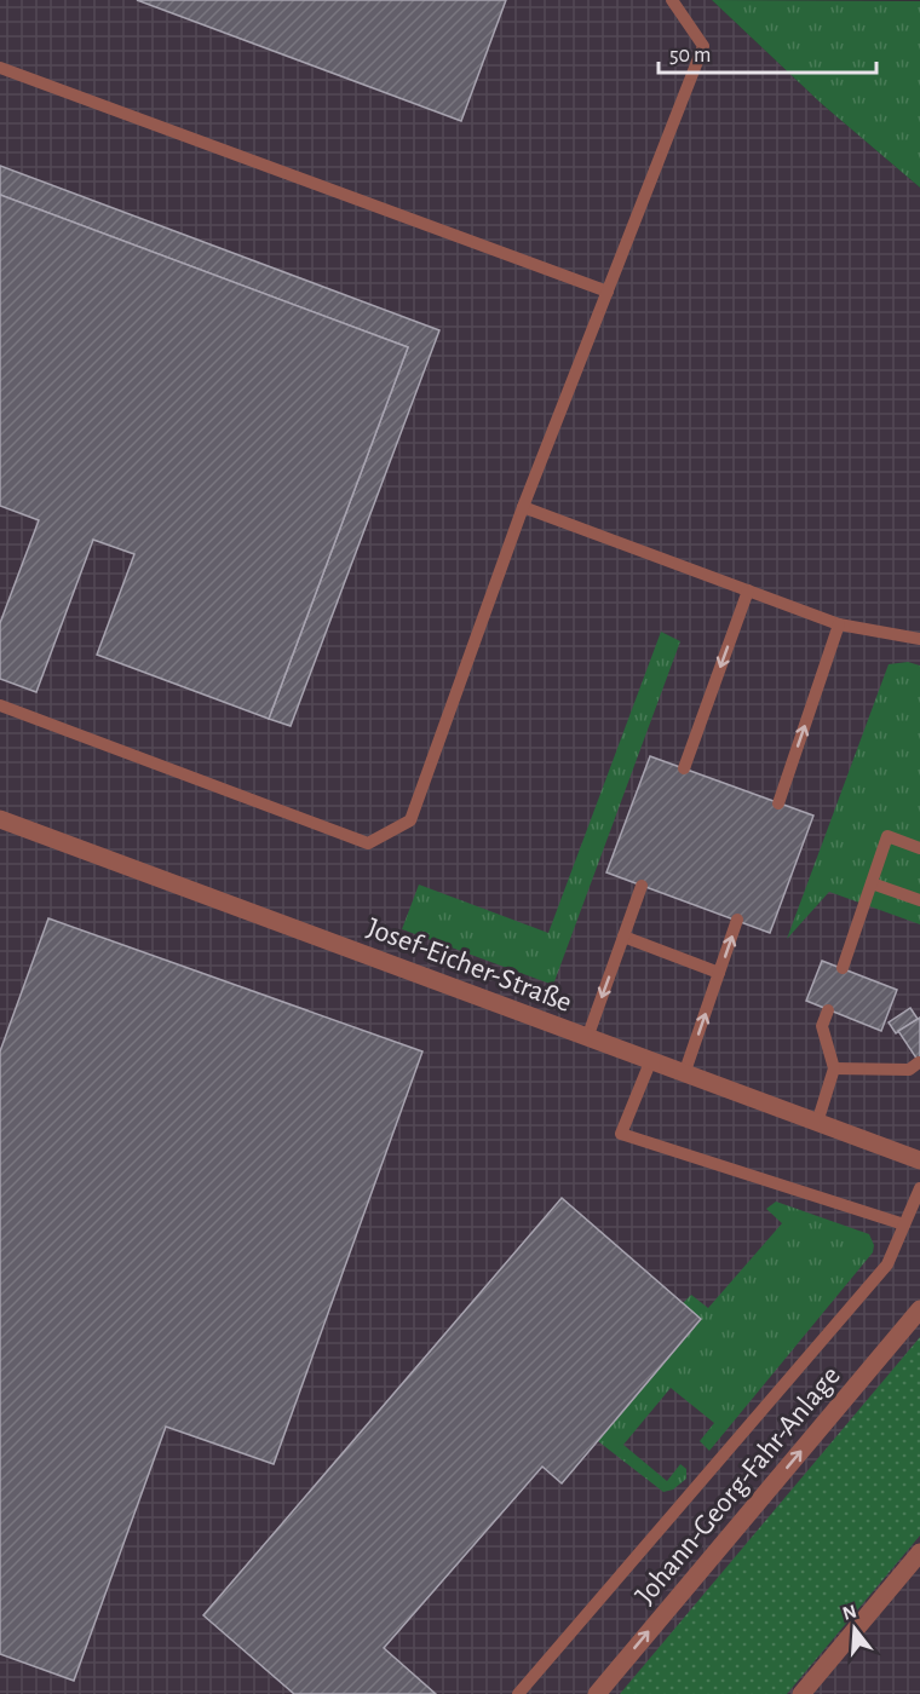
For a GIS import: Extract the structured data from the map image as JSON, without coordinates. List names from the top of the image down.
{
  "streets": {
    "street": ["Josef-Eicher-Straße", "Johann-Georg-Fahr-Anlage"]
  },
  "scale_bar": "50 m",
  "north": "top"
}
